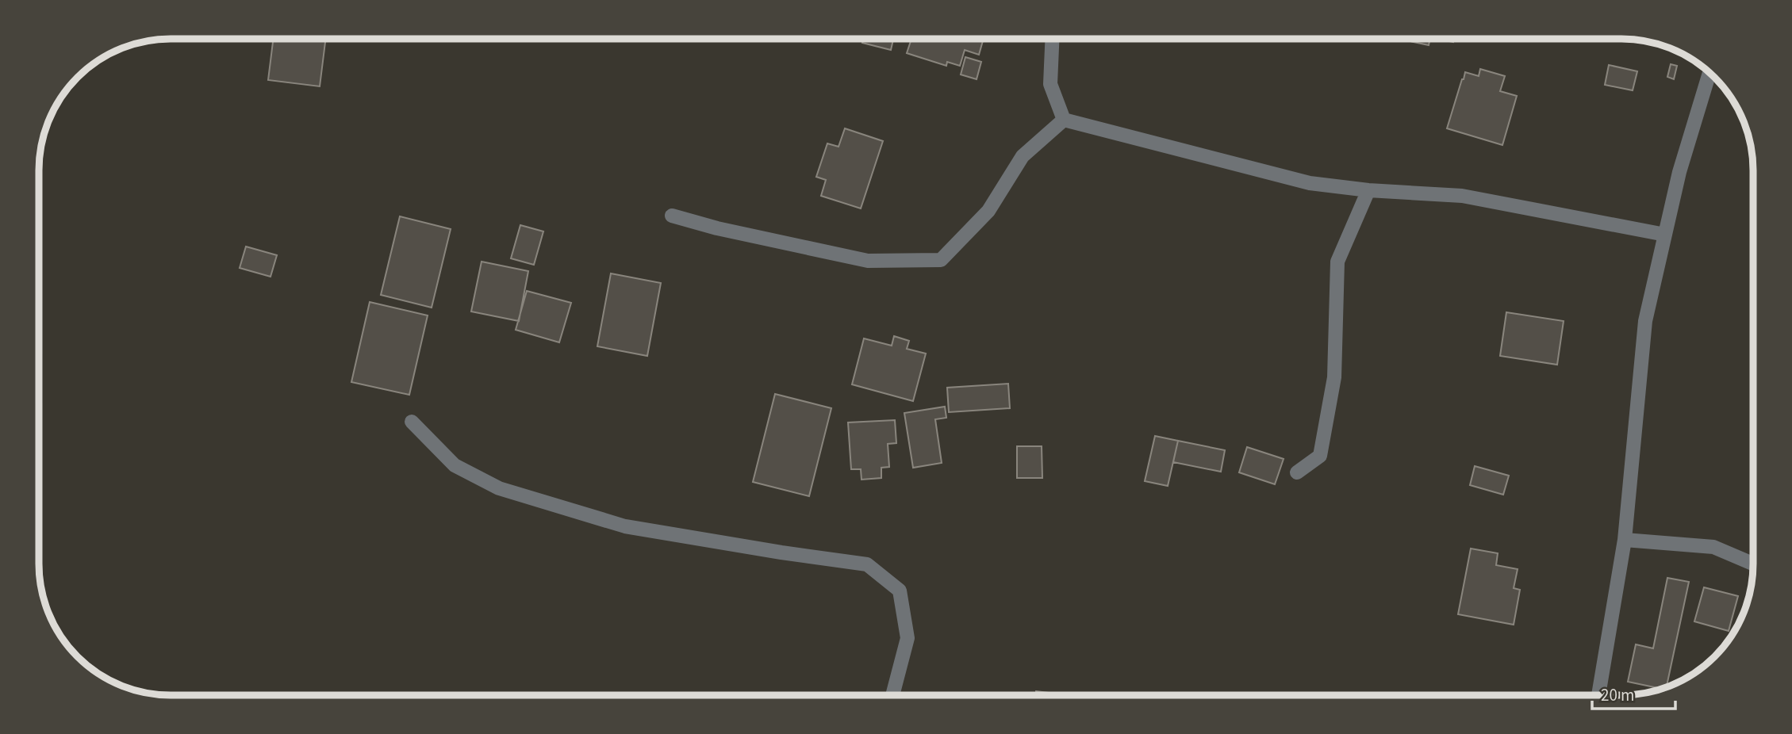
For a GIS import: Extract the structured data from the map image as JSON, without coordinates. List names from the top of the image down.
{
  "scale_bar": "20 m"
}
